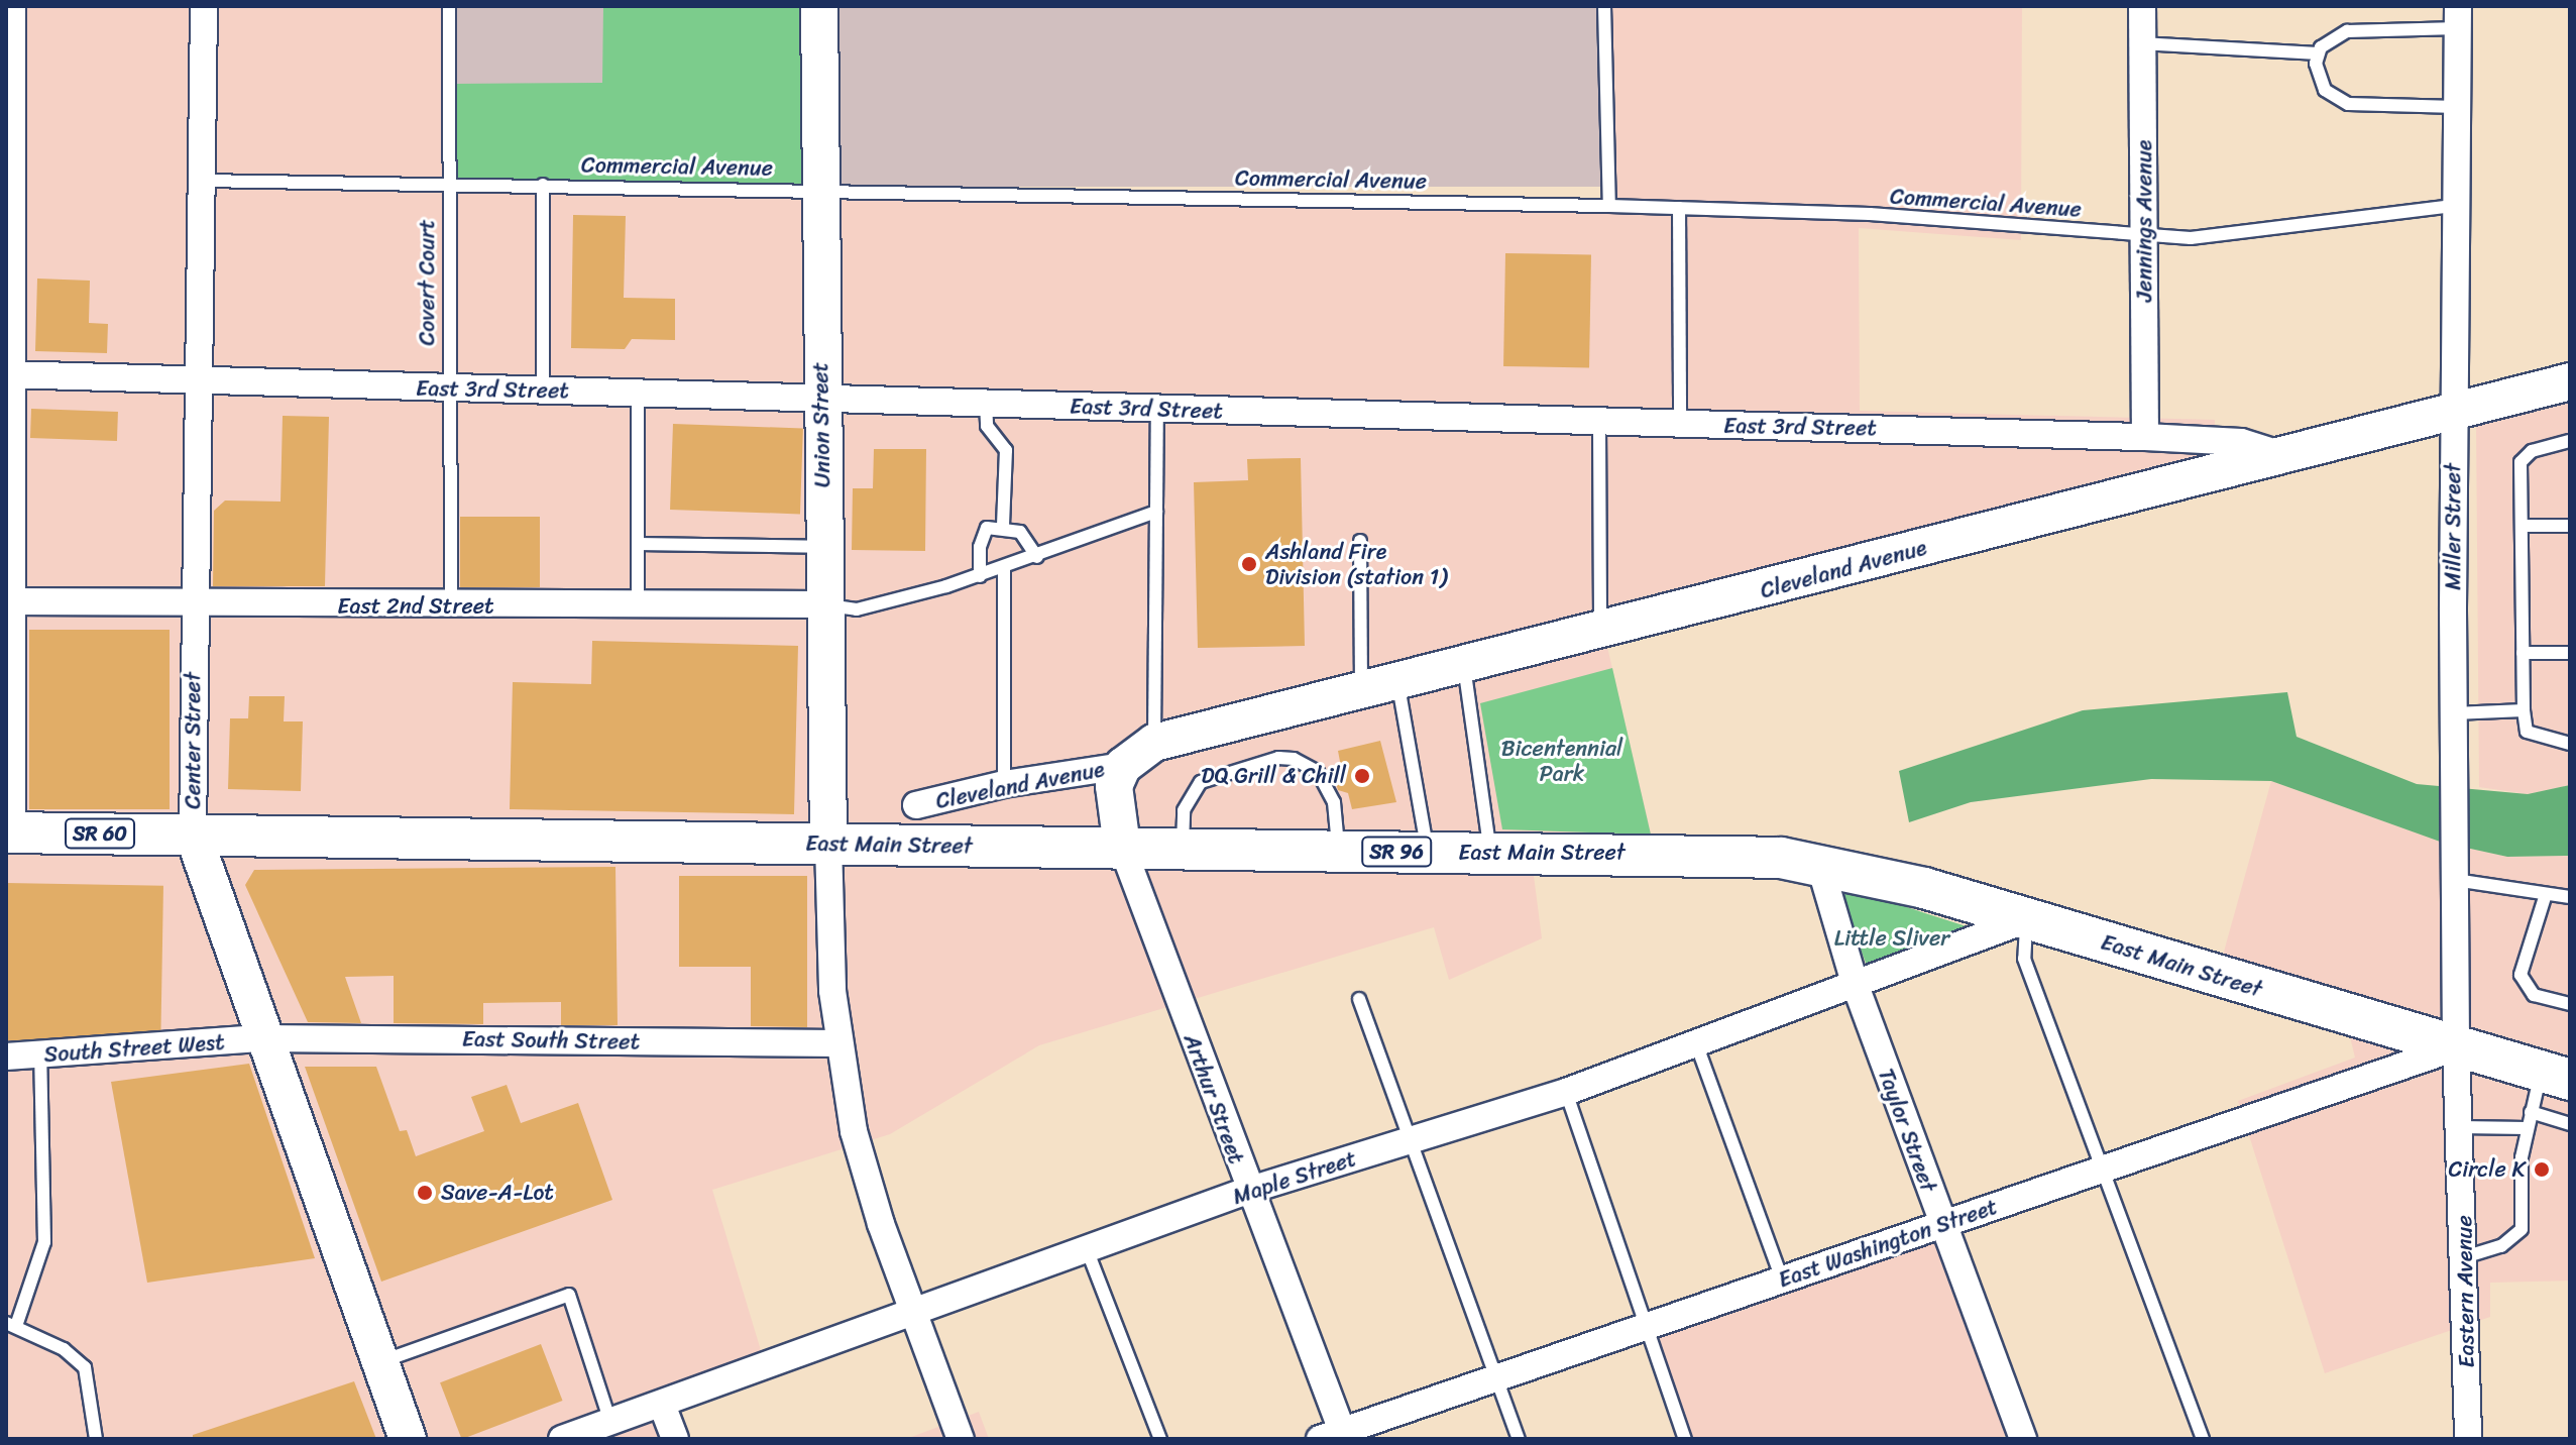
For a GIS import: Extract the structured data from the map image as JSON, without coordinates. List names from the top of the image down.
{
  "streets": {
    "main road": [
      "Union Street",
      "Cleveland Avenue",
      "Center Street",
      "SR 60",
      "East Main Street",
      "SR 96"
    ],
    "street": [
      "Jennings Avenue",
      "East 3rd Street",
      "Miller Street",
      "East 2nd Street",
      "East South Street",
      "South Street West",
      "Arthur Street",
      "Taylor Street",
      "Maple Street",
      "East Washington Street",
      "Eastern Avenue"
    ],
    "lane": ["Commercial Avenue", "Covert Court"]
  },
  "crossings": [
    ["Commercial Avenue", "Jennings Avenue"],
    ["Commercial Avenue", "Covert Court"],
    ["Commercial Avenue", "Union Street"],
    ["Commercial Avenue", "Miller Street"],
    ["Commercial Avenue", "Center Street"],
    ["Jennings Avenue", "East 3rd Street"],
    ["Covert Court", "East 3rd Street"],
    ["Covert Court", "East 2nd Street"],
    ["East 3rd Street", "Union Street"],
    ["East 3rd Street", "Cleveland Avenue"],
    ["East 3rd Street", "Center Street"],
    ["Union Street", "East 2nd Street"],
    ["Union Street", "East Main Street"],
    ["Miller Street", "Cleveland Avenue"],
    ["Miller Street", "East Main Street"],
    ["Miller Street", "East Washington Street"],
    ["Miller Street", "Eastern Avenue"],
    ["Cleveland Avenue", "East Main Street"],
    ["Cleveland Avenue", "Arthur Street"],
    ["East 2nd Street", "Center Street"],
    ["Center Street", "SR 60"],
    ["Center Street", "East Main Street"],
    ["Center Street", "East South Street"],
    ["Center Street", "South Street West"],
    ["SR 60", "East Main Street"],
    ["East Main Street", "Arthur Street"],
    ["East Main Street", "Taylor Street"],
    ["East Main Street", "Maple Street"],
    ["East Main Street", "East Washington Street"],
    ["East Main Street", "Eastern Avenue"],
    ["East South Street", "South Street West"],
    ["Arthur Street", "Maple Street"],
    ["Arthur Street", "East Washington Street"],
    ["Taylor Street", "Maple Street"],
    ["Taylor Street", "East Washington Street"],
    ["East Washington Street", "Eastern Avenue"]
  ],
  "parks": ["Bicentennial Park", "Little Sliver"],
  "places": [
    "Ashland Fire Division (station 1)",
    "DQ Grill & Chill",
    "Circle K",
    "Save-A-Lot"
  ]
}
